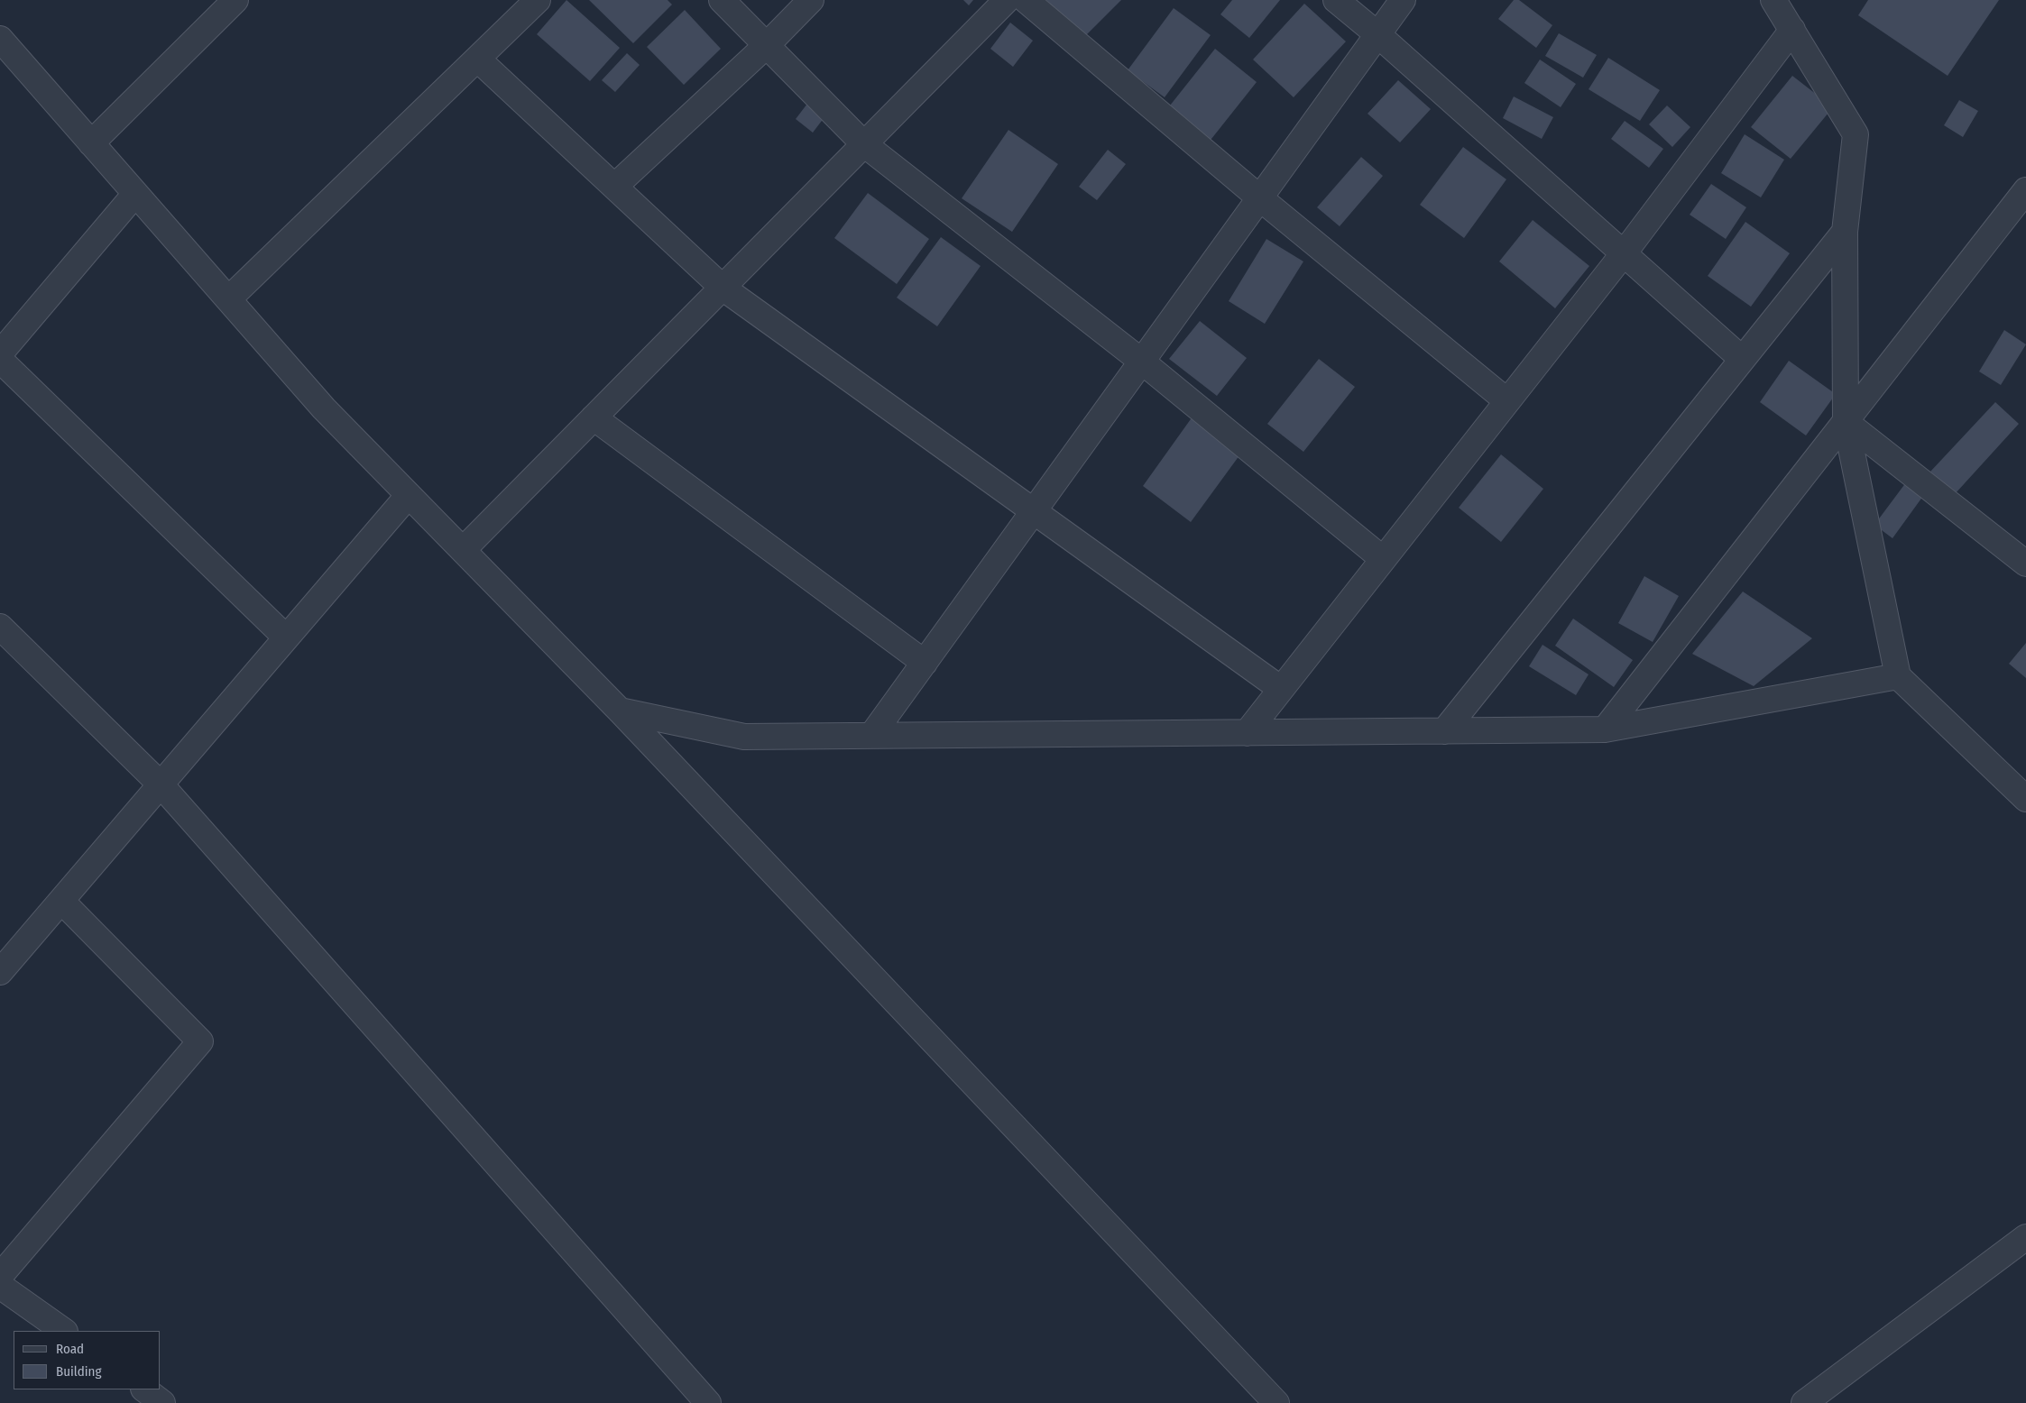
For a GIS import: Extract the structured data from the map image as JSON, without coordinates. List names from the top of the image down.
{
  "legend": ["Road", "Building"]
}
